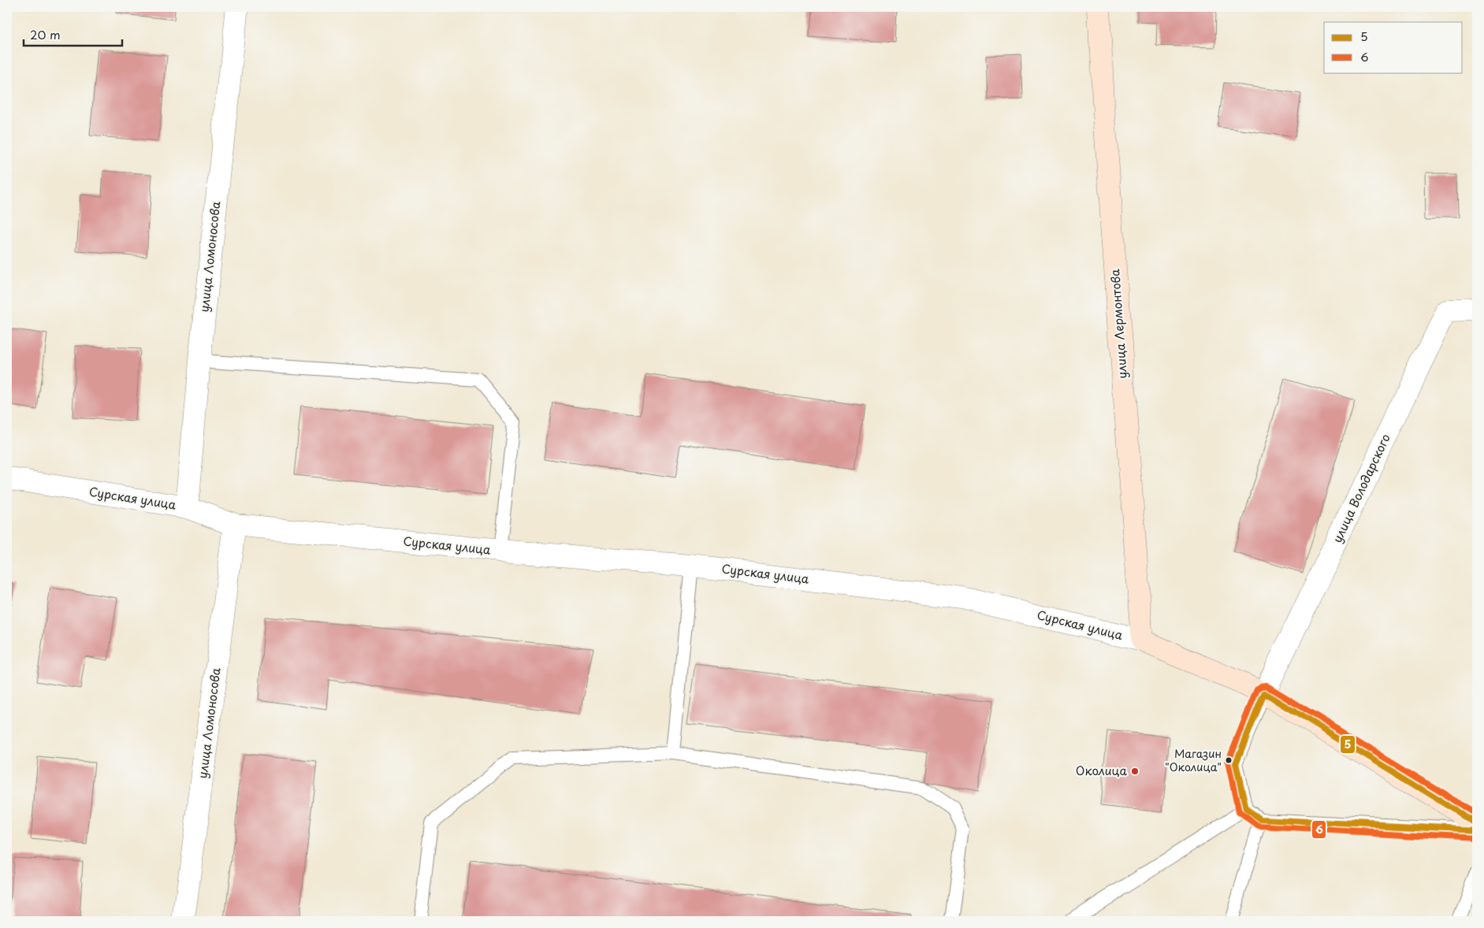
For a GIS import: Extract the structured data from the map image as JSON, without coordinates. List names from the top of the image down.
{
  "streets": {
    "street": [
      "улица Ломоносова",
      "улица Лермонтова",
      "улица Володарского",
      "Сурская улица"
    ]
  },
  "crossings": [
    ["улица Ломоносова", "Сурская улица"],
    ["улица Лермонтова", "Сурская улица"],
    ["улица Володарского", "Сурская улица"]
  ],
  "places": ["Магазин \"Околица\"", "Околица"],
  "lines": ["transit line 6", "transit line 5"],
  "legend": ["5", "6"],
  "scale_bar": "20 m"
}
